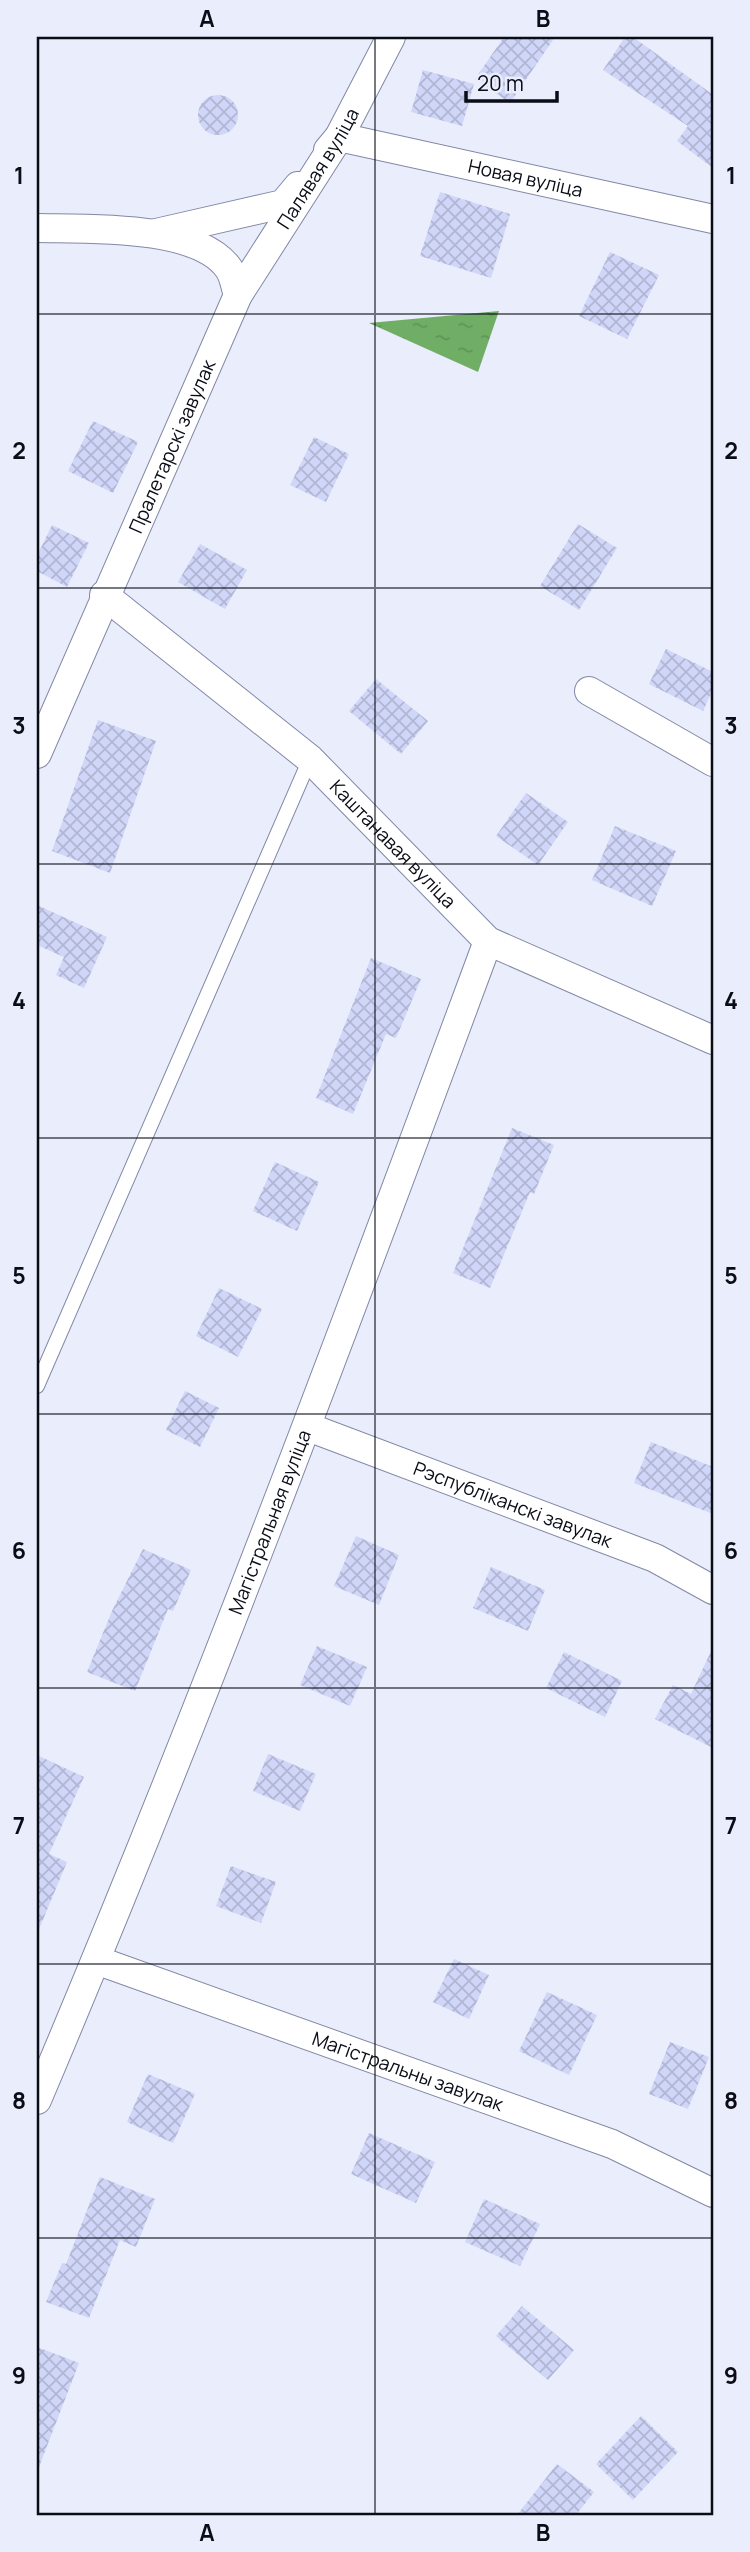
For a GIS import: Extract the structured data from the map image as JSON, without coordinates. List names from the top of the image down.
{
  "streets": {
    "street": [
      "Палявая вуліца",
      "Новая вуліца",
      "Пралетарскі завулак",
      "Каштанавая вуліца",
      "Рэспубліканскі завулак",
      "Магістральная вуліца",
      "Магістральны завулак"
    ]
  },
  "crossings": [
    ["Палявая вуліца", "Новая вуліца"],
    ["Палявая вуліца", "Пралетарскі завулак"],
    ["Пралетарскі завулак", "Каштанавая вуліца"],
    ["Каштанавая вуліца", "Магістральная вуліца"],
    ["Рэспубліканскі завулак", "Магістральная вуліца"],
    ["Магістральная вуліца", "Магістральны завулак"]
  ],
  "scale_bar": "20 m",
  "grid": {
    "columns": ["A", "B"],
    "rows": [
      "1",
      "2",
      "3",
      "4",
      "5",
      "6",
      "7",
      "8",
      "9"
    ]
  }
}
